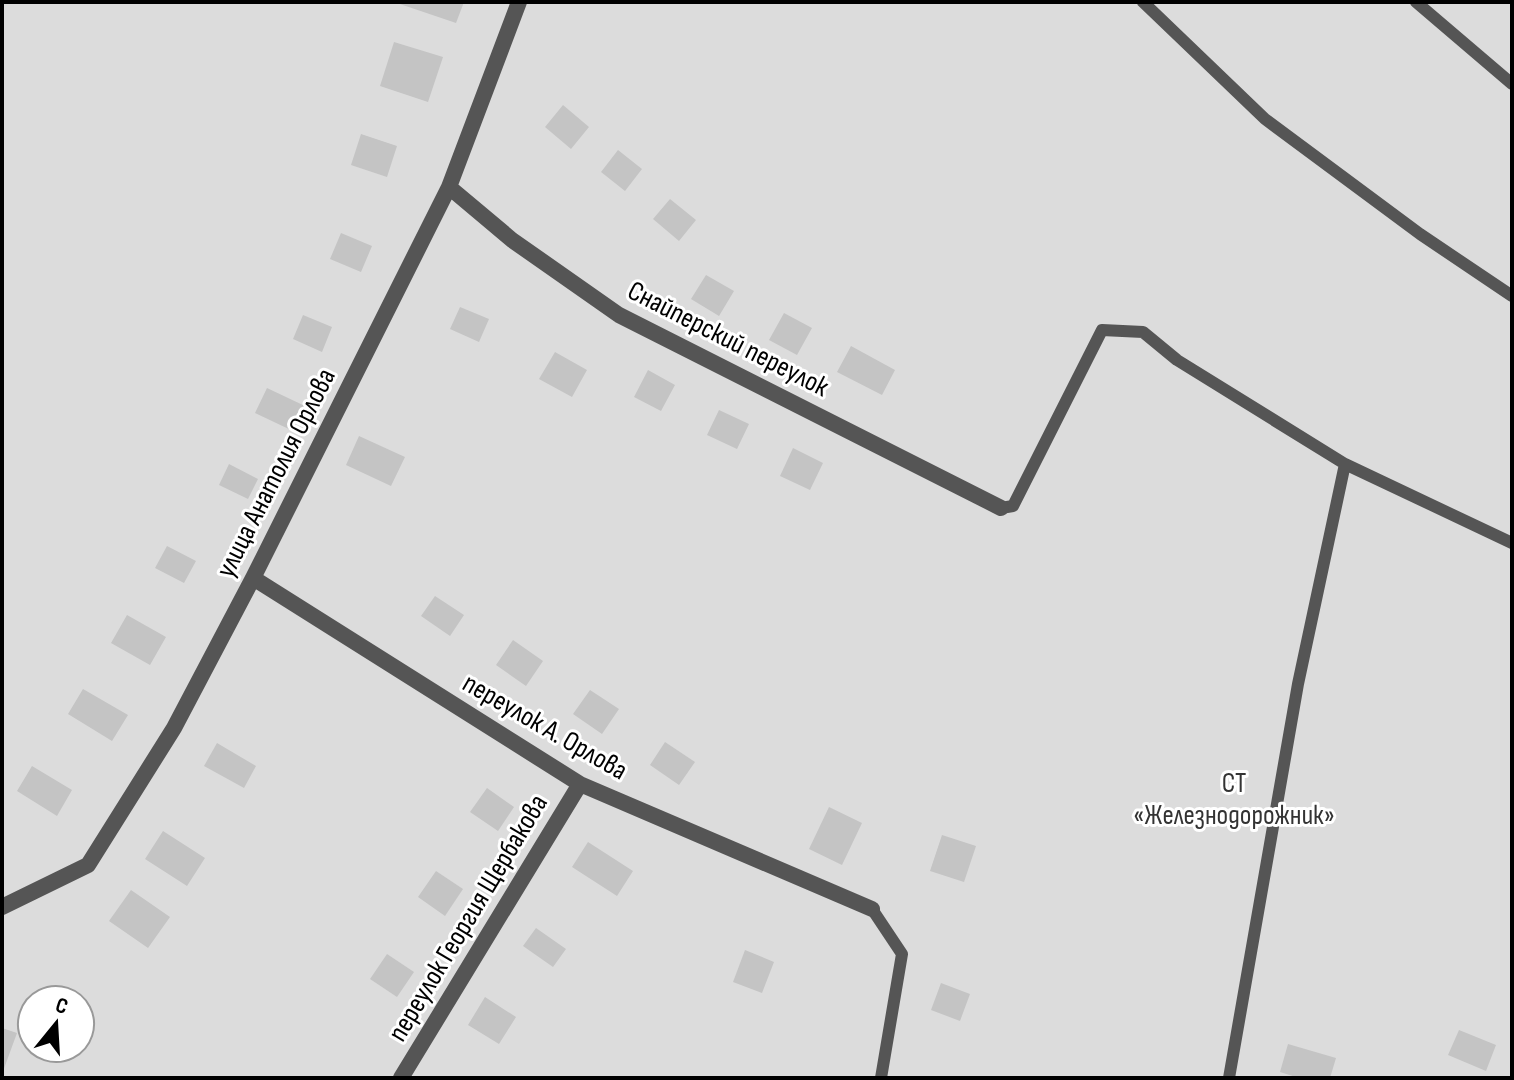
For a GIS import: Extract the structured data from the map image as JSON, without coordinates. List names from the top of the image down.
{
  "streets": {
    "street": [
      "Снайперский переулок",
      "улица Анатолия Орлова",
      "переулок А. Орлова",
      "переулок Георгия Щербакова"
    ]
  },
  "crossings": [
    ["Снайперский переулок", "улица Анатолия Орлова"],
    ["улица Анатолия Орлова", "переулок А. Орлова"],
    ["переулок А. Орлова", "переулок Георгия Щербакова"]
  ],
  "parks": ["СТ «Железнодорожник»"],
  "north": "top"
}
